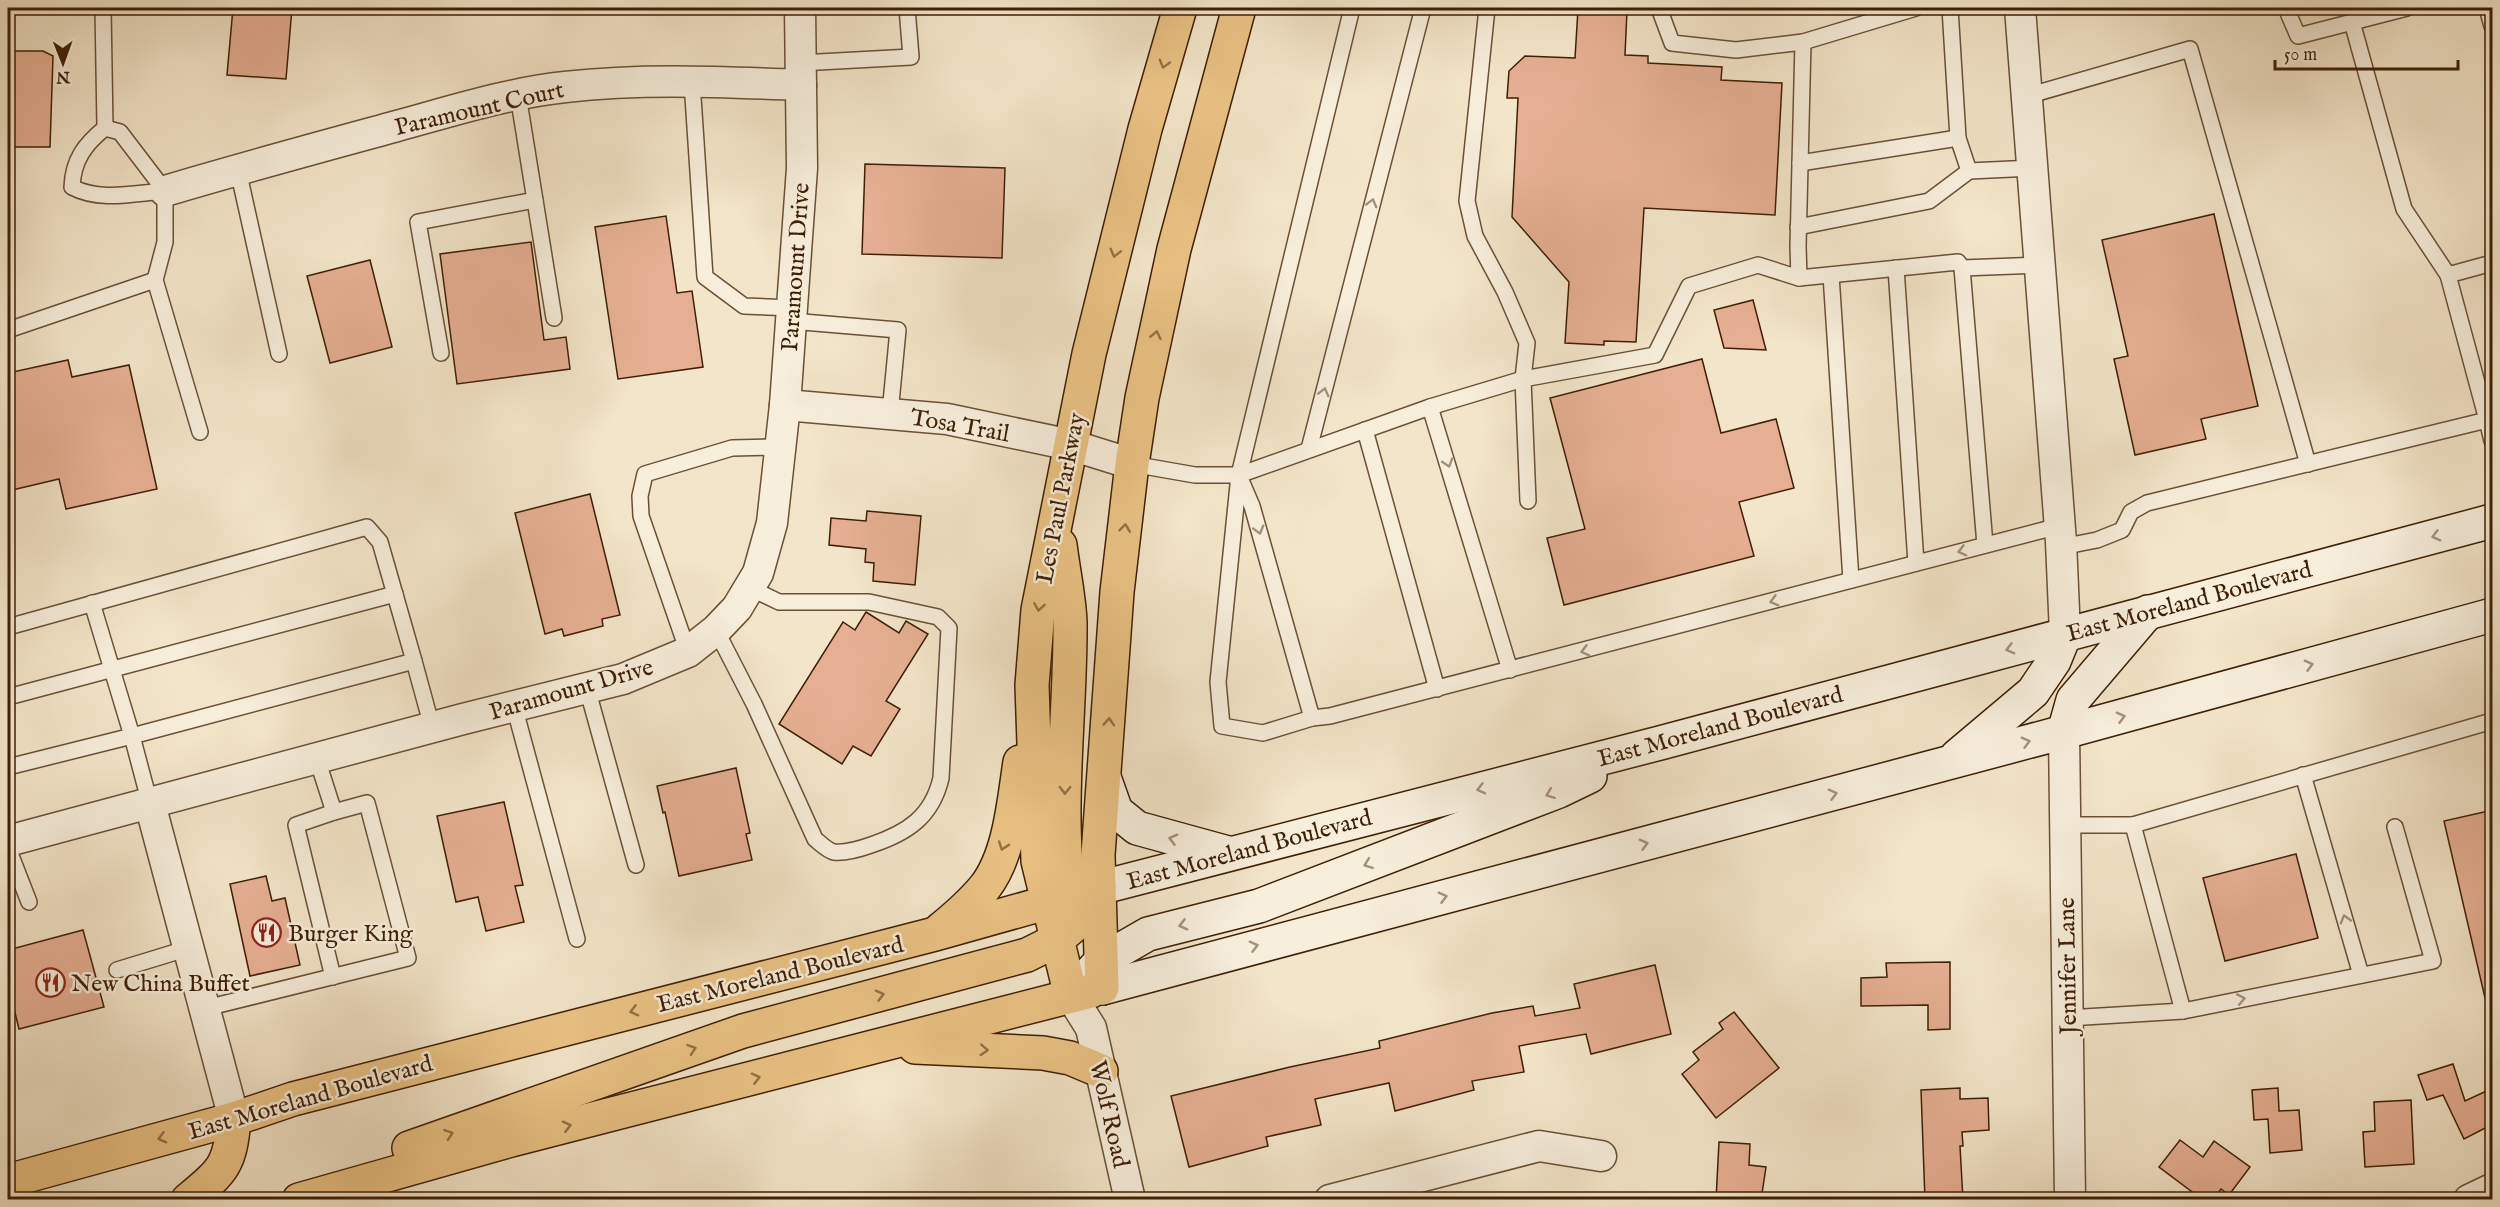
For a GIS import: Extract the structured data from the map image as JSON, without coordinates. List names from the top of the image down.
{
  "streets": {
    "main road": ["Les Paul Parkway", "East Moreland Boulevard"],
    "street": [
      "Paramount Court",
      "Paramount Drive",
      "Tosa Trail",
      "Jennifer Lane",
      "Wolf Road"
    ]
  },
  "crossings": [
    ["Paramount Court", "Paramount Drive"],
    ["Paramount Drive", "Tosa Trail"],
    ["Tosa Trail", "Les Paul Parkway"],
    ["Les Paul Parkway", "East Moreland Boulevard"],
    ["Les Paul Parkway", "Wolf Road"]
  ],
  "places": {
    "restaurant": ["Burger King", "New China Buffet"]
  },
  "scale_bar": "50 m",
  "north": "bottom"
}
